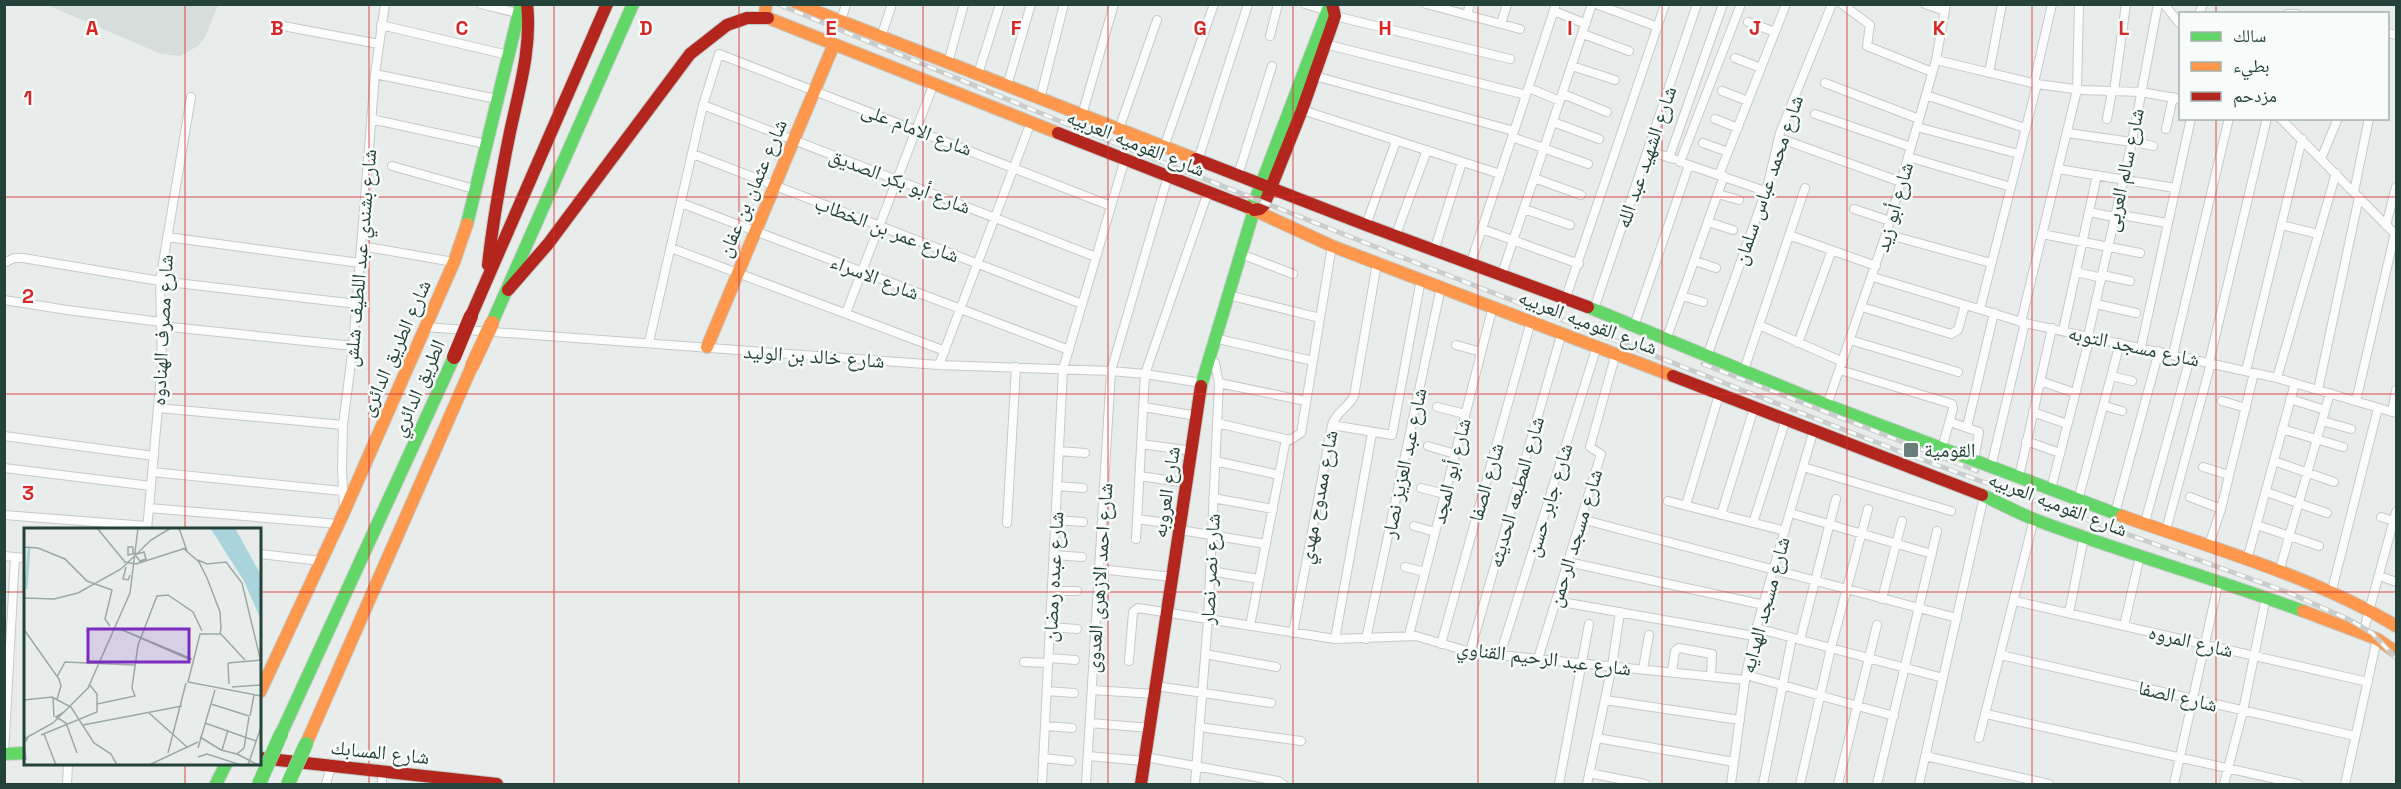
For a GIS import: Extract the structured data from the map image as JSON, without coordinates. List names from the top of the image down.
{
  "streets": {
    "main road": [
      "شارع القوميه العربيه",
      "شارع عثمان بن عفان",
      "شارع الطريق الدائرى",
      "الطريق الدائري",
      "شارع العروبه",
      "شارع المسابك"
    ],
    "street": [
      "شارع الامام على",
      "شارع الشهيد عبد الله",
      "شارع سالم العربى",
      "شارع محمد عباس سلمان",
      "شارع أبو بكر الصديق",
      "شارع أبو زيد",
      "شارع عمر بن الخطاب",
      "شارع بشندي عبد اللطيف شلش",
      "شارع الاسراء",
      "شارع مصرف الهنادوه",
      "شارع مسجد التوبه",
      "شارع خالد بن الوليد",
      "شارع عبد العزيز نصار",
      "شارع أبو المجد",
      "شارع الصفا",
      "شارع المطبعه الحديثه",
      "شارع ممدوح مهدي",
      "شارع جابر حسن",
      "شارع مسجد الرحمن",
      "شارع نصر نصار",
      "شارع عبده رمضان",
      "شارع احمد الازهرى العدوى",
      "شارع مسجد الهدايه",
      "شارع المروه",
      "شارع عبد الرحيم القناوي"
    ]
  },
  "crossings": [
    ["شارع الامام على", "شارع أبو بكر الصديق"],
    ["شارع الامام على", "شارع عثمان بن عفان"],
    ["شارع الامام على", "شارع عبده رمضان"],
    ["شارع القوميه العربيه", "شارع الشهيد عبد الله"],
    ["شارع القوميه العربيه", "شارع سالم العربى"],
    ["شارع القوميه العربيه", "شارع محمد عباس سلمان"],
    ["شارع القوميه العربيه", "شارع عثمان بن عفان"],
    ["شارع القوميه العربيه", "شارع أبو زيد"],
    ["شارع القوميه العربيه", "شارع عبد العزيز نصار"],
    ["شارع القوميه العربيه", "شارع أبو المجد"],
    ["شارع القوميه العربيه", "شارع الصفا"],
    ["شارع القوميه العربيه", "شارع العروبه"],
    ["شارع القوميه العربيه", "شارع المطبعه الحديثه"],
    ["شارع القوميه العربيه", "شارع ممدوح مهدي"],
    ["شارع القوميه العربيه", "شارع جابر حسن"],
    ["شارع القوميه العربيه", "شارع مسجد الرحمن"],
    ["شارع القوميه العربيه", "شارع عبده رمضان"],
    ["شارع القوميه العربيه", "شارع احمد الازهرى العدوى"],
    ["شارع القوميه العربيه", "شارع مسجد الهدايه"],
    ["شارع سالم العربى", "شارع مسجد التوبه"],
    ["شارع أبو بكر الصديق", "شارع عثمان بن عفان"],
    ["شارع أبو بكر الصديق", "شارع عبده رمضان"],
    ["شارع عثمان بن عفان", "شارع عمر بن الخطاب"],
    ["شارع عثمان بن عفان", "شارع الاسراء"],
    ["شارع عثمان بن عفان", "شارع خالد بن الوليد"],
    ["شارع أبو زيد", "شارع مسجد التوبه"],
    ["شارع عمر بن الخطاب", "شارع عبده رمضان"],
    ["شارع بشندي عبد اللطيف شلش", "شارع الطريق الدائرى"],
    ["شارع الاسراء", "شارع عبده رمضان"],
    ["شارع الطريق الدائرى", "شارع خالد بن الوليد"],
    ["شارع خالد بن الوليد", "شارع العروبه"],
    ["شارع خالد بن الوليد", "شارع عبده رمضان"],
    ["شارع خالد بن الوليد", "شارع احمد الازهرى العدوى"],
    ["شارع عبد العزيز نصار", "شارع عبد الرحيم القناوي"],
    ["شارع أبو المجد", "شارع عبد الرحيم القناوي"],
    ["شارع الصفا", "شارع عبد الرحيم القناوي"],
    ["شارع العروبه", "شارع نصر نصار"],
    ["شارع العروبه", "شارع عبد الرحيم القناوي"],
    ["شارع المطبعه الحديثه", "شارع عبد الرحيم القناوي"],
    ["شارع ممدوح مهدي", "شارع عبد الرحيم القناوي"],
    ["شارع جابر حسن", "شارع عبد الرحيم القناوي"],
    ["شارع مسجد الرحمن", "شارع عبد الرحيم القناوي"],
    ["شارع نصر نصار", "شارع عبد الرحيم القناوي"],
    ["شارع مسجد الهدايه", "شارع عبد الرحيم القناوي"]
  ],
  "places": {
    "transit": ["القومية"]
  },
  "legend": ["سالك", "بطيء", "مزدحم"],
  "grid": {
    "columns": [
      "A",
      "B",
      "C",
      "D",
      "E",
      "F",
      "G",
      "H",
      "I",
      "J",
      "K",
      "L"
    ],
    "rows": ["1", "2", "3"]
  }
}
